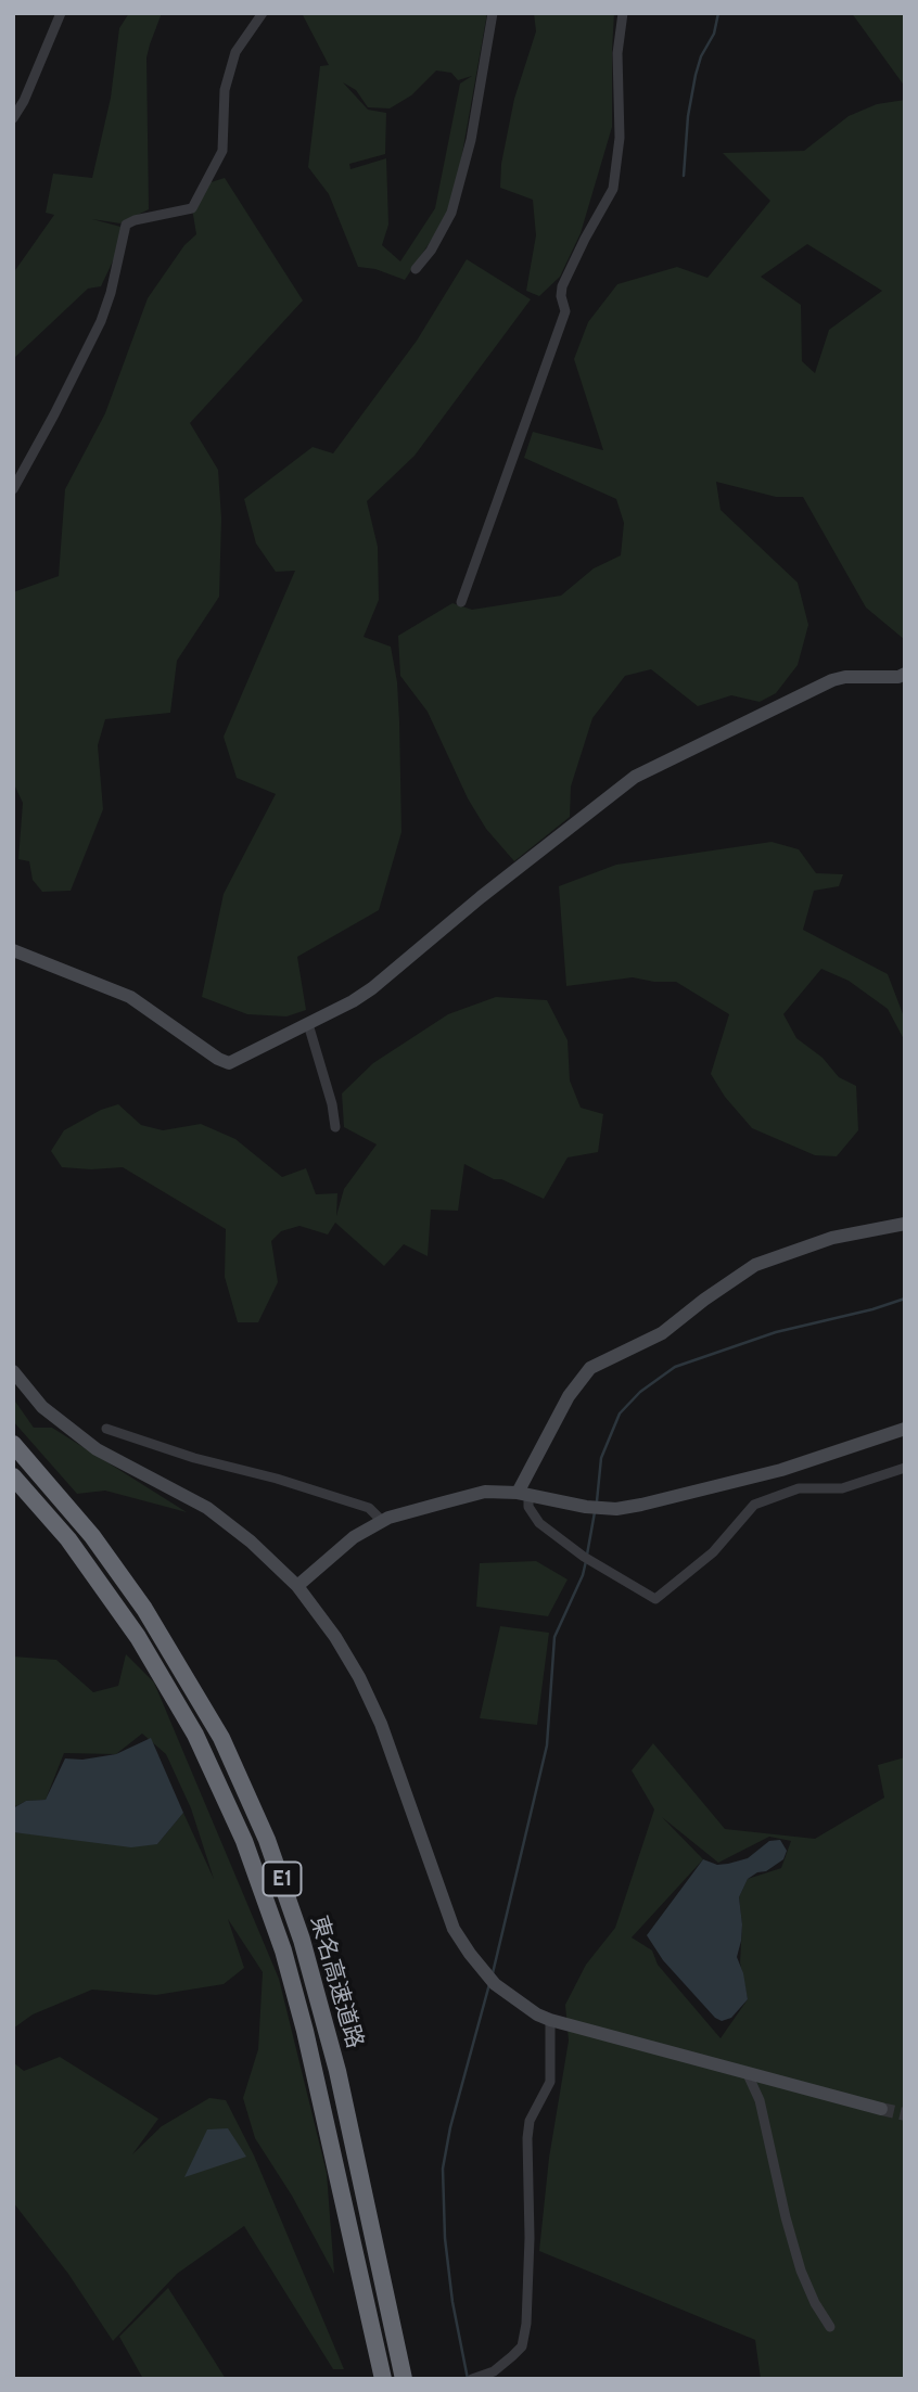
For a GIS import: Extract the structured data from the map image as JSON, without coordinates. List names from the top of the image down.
{
  "streets": {
    "highway": ["E1", "東名高速道路"]
  }
}
